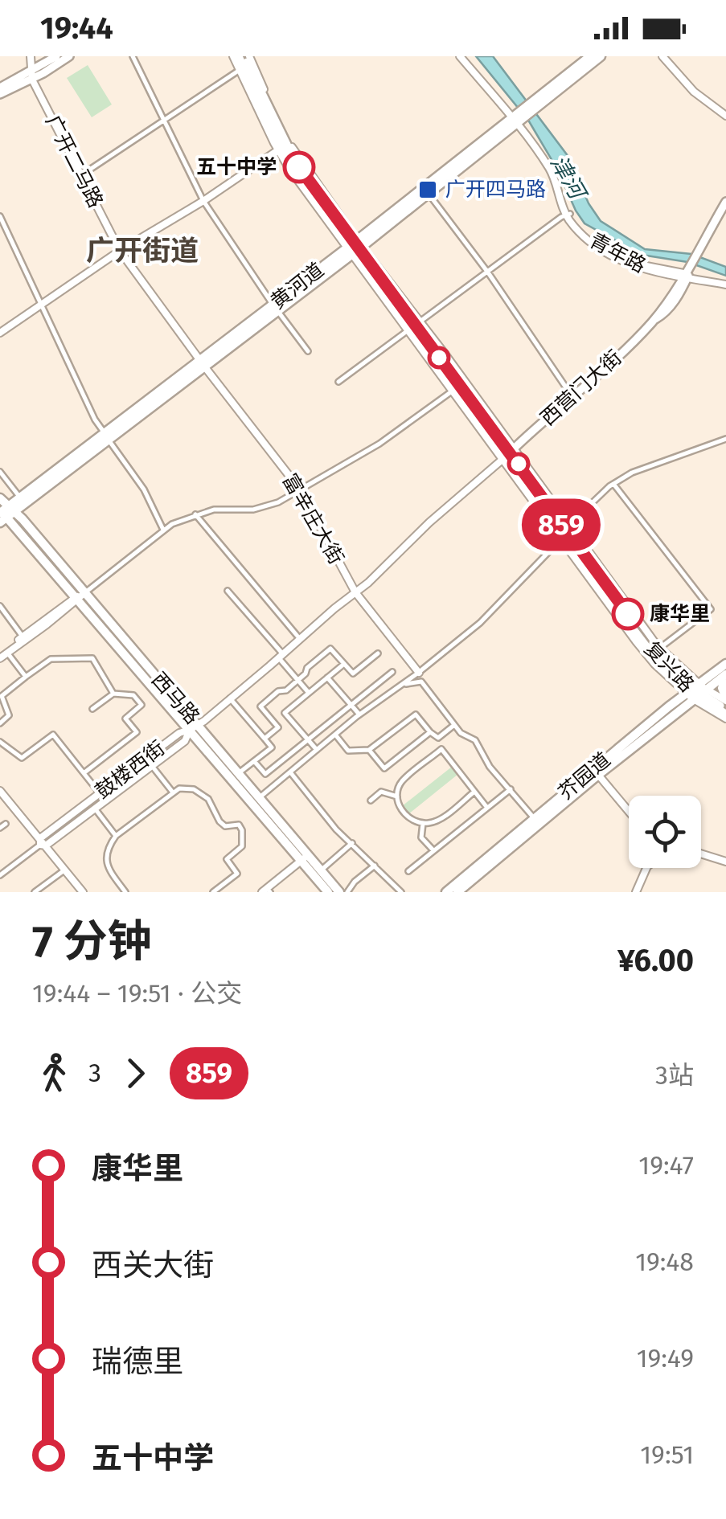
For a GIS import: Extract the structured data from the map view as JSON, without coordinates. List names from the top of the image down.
{
  "streets": {
    "main road": [
      "黄河道",
      "西营门大街",
      "复兴路",
      "西马路",
      "芥园道"
    ],
    "street": [
      "广开二马路",
      "青年路",
      "富辛庄大街",
      "鼓楼西街"
    ]
  },
  "crossings": [
    ["广开二马路", "黄河道"],
    ["广开二马路", "富辛庄大街"],
    ["青年路", "黄河道"],
    ["青年路", "西营门大街"],
    ["黄河道", "富辛庄大街"],
    ["黄河道", "西马路"],
    ["西营门大街", "复兴路"],
    ["复兴路", "芥园道"],
    ["西马路", "鼓楼西街"]
  ],
  "districts": ["广开街道"],
  "water": ["津河"],
  "places": {
    "other": ["五十中学", "康华里"],
    "transit": ["广开四马路"]
  },
  "lines": ["bus line 859"],
  "page": {
    "status": "19:44",
    "on_map": "859",
    "heading": ["7 分钟", "19:44 – 19:51 · 公交", "¥6.00"],
    "legs": ["3", "859", "3站"],
    "list": [
      {
        "name": "康华里",
        "value": "19:47"
      },
      {
        "name": "西关大街",
        "value": "19:48"
      },
      {
        "name": "瑞德里",
        "value": "19:49"
      },
      {
        "name": "五十中学",
        "value": "19:51"
      }
    ]
  }
}
